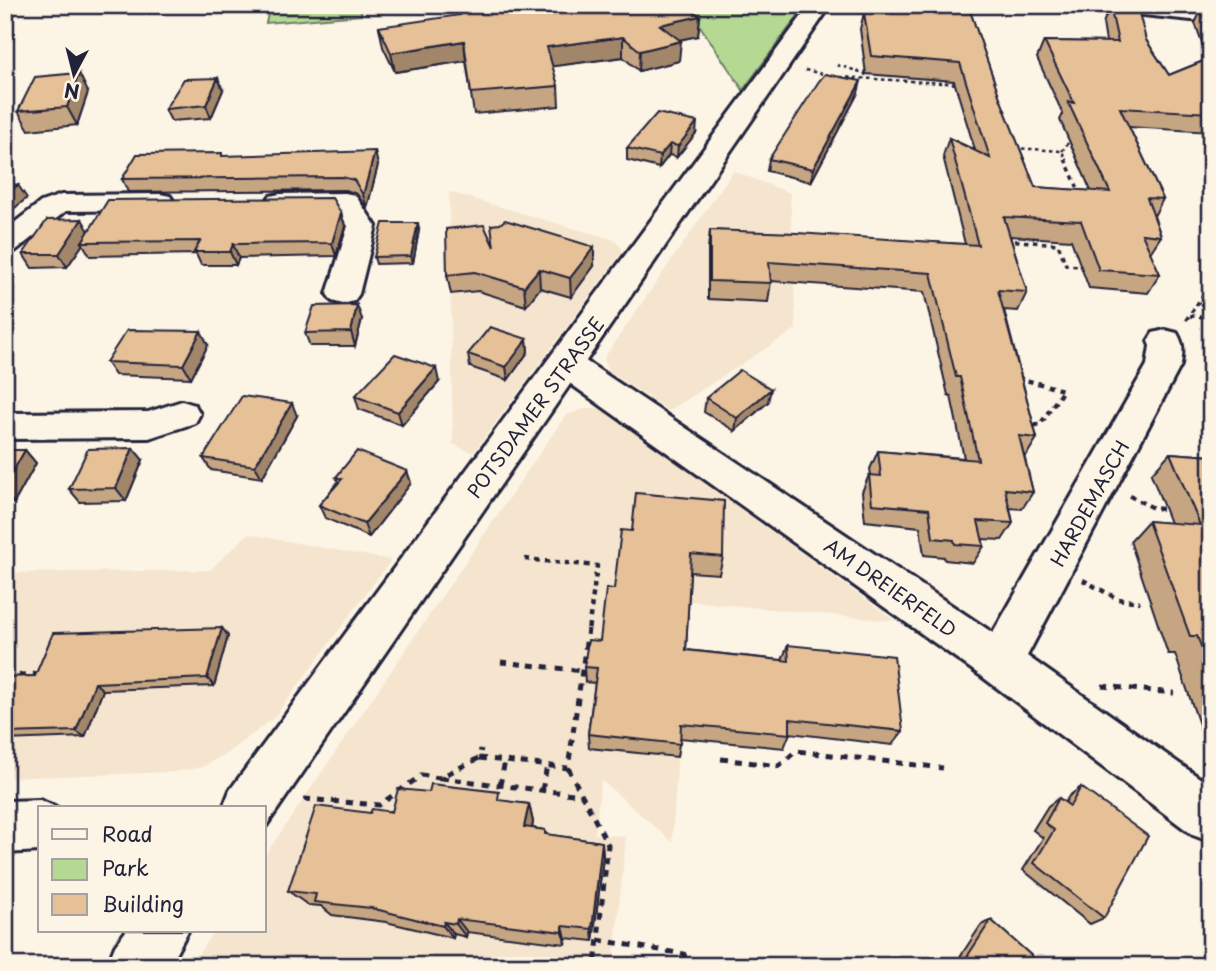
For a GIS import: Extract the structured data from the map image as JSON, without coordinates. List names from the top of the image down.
{
  "streets": {
    "street": ["POTSDAMER STRASSE", "HARDEMASCH", "AM DREIERFELD"]
  },
  "crossings": [
    ["POTSDAMER STRASSE", "AM DREIERFELD"],
    ["HARDEMASCH", "AM DREIERFELD"]
  ],
  "legend": ["Road", "Park", "Building"],
  "north": "bottom"
}
